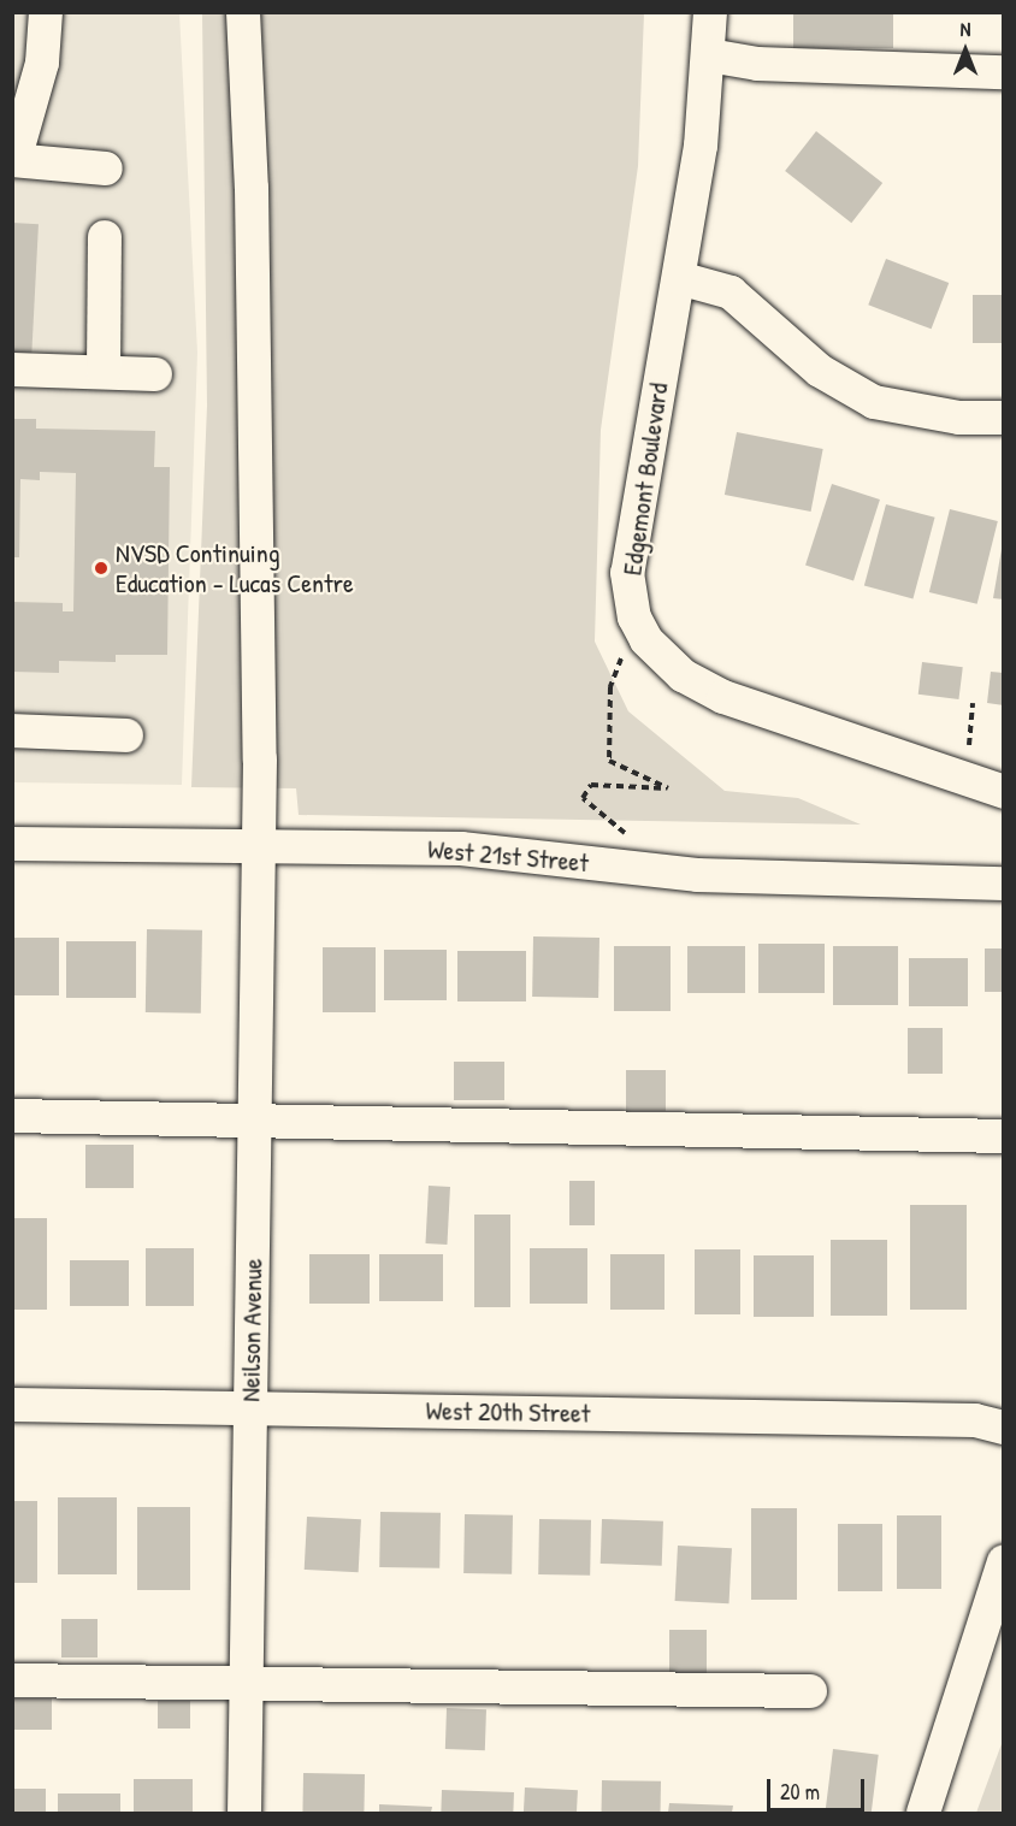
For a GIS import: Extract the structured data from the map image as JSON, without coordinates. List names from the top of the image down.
{
  "streets": {
    "street": [
      "Edgemont Boulevard",
      "West 21st Street",
      "Neilson Avenue",
      "West 20th Street"
    ]
  },
  "crossings": [
    ["West 21st Street", "Neilson Avenue"],
    ["Neilson Avenue", "West 20th Street"]
  ],
  "places": ["NVSD Continuing Education - Lucas Centre"],
  "scale_bar": "20 m",
  "north": "top"
}
